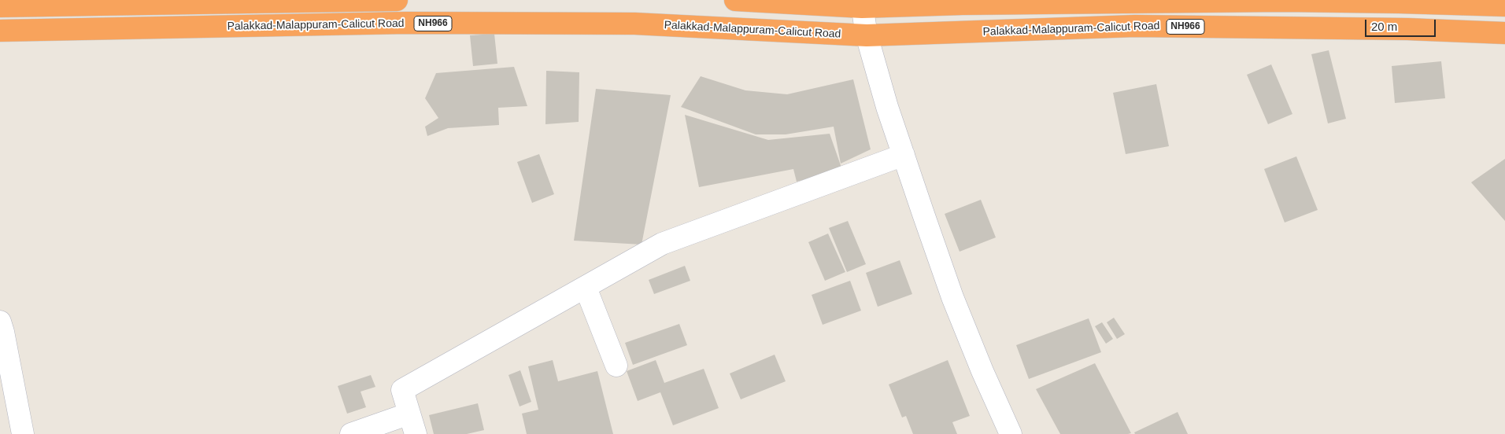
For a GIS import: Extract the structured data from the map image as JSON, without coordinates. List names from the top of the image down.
{
  "streets": {
    "highway": ["NH966", "Palakkad-Malappuram-Calicut Road"]
  },
  "scale_bar": "20 m"
}
